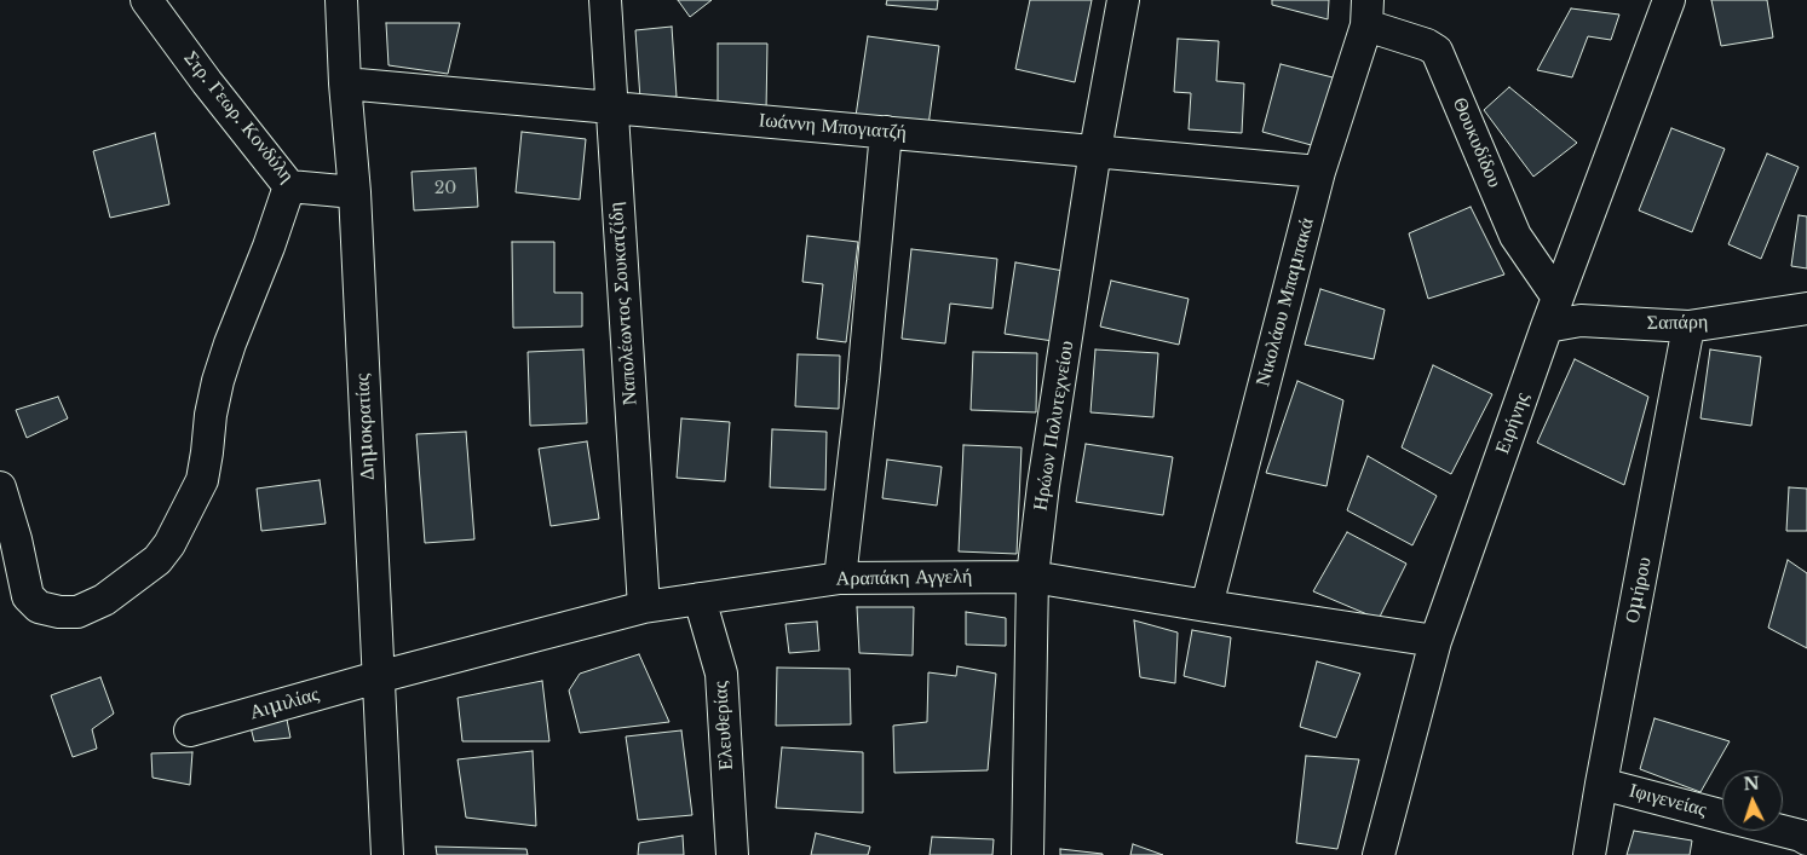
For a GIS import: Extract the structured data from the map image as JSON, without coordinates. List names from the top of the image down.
{
  "streets": {
    "street": [
      "Στρ. Γεωρ. Κονδύλη",
      "Ιωάννη Μπογιατζή",
      "Θουκυδίδου",
      "Νικολάου Μπαμπακά",
      "Ναπολέωντος Σουκατζίδη",
      "Σαπάρη",
      "Ειρήνης",
      "Ηρώων Πολυτεχνείου",
      "Δημοκρατίας",
      "Αραπάκη Αγγελή",
      "Ομήρου",
      "Αιμιλίας",
      "Ελευθερίας",
      "Ιφιγενείας"
    ]
  },
  "crossings": [
    ["Στρ. Γεωρ. Κονδύλη", "Δημοκρατίας"],
    ["Ιωάννη Μπογιατζή", "Νικολάου Μπαμπακά"],
    ["Ιωάννη Μπογιατζή", "Ναπολέωντος Σουκατζίδη"],
    ["Ιωάννη Μπογιατζή", "Ηρώων Πολυτεχνείου"],
    ["Ιωάννη Μπογιατζή", "Δημοκρατίας"],
    ["Θουκυδίδου", "Νικολάου Μπαμπακά"],
    ["Θουκυδίδου", "Ειρήνης"],
    ["Νικολάου Μπαμπακά", "Αραπάκη Αγγελή"],
    ["Ναπολέωντος Σουκατζίδη", "Αραπάκη Αγγελή"],
    ["Σαπάρη", "Ειρήνης"],
    ["Σαπάρη", "Ομήρου"],
    ["Ειρήνης", "Αραπάκη Αγγελή"],
    ["Ηρώων Πολυτεχνείου", "Αραπάκη Αγγελή"],
    ["Δημοκρατίας", "Αραπάκη Αγγελή"],
    ["Δημοκρατίας", "Αιμιλίας"],
    ["Αραπάκη Αγγελή", "Αιμιλίας"],
    ["Αραπάκη Αγγελή", "Ελευθερίας"],
    ["Ομήρου", "Ιφιγενείας"]
  ],
  "house_numbers": ["20"],
  "north": "top"
}
